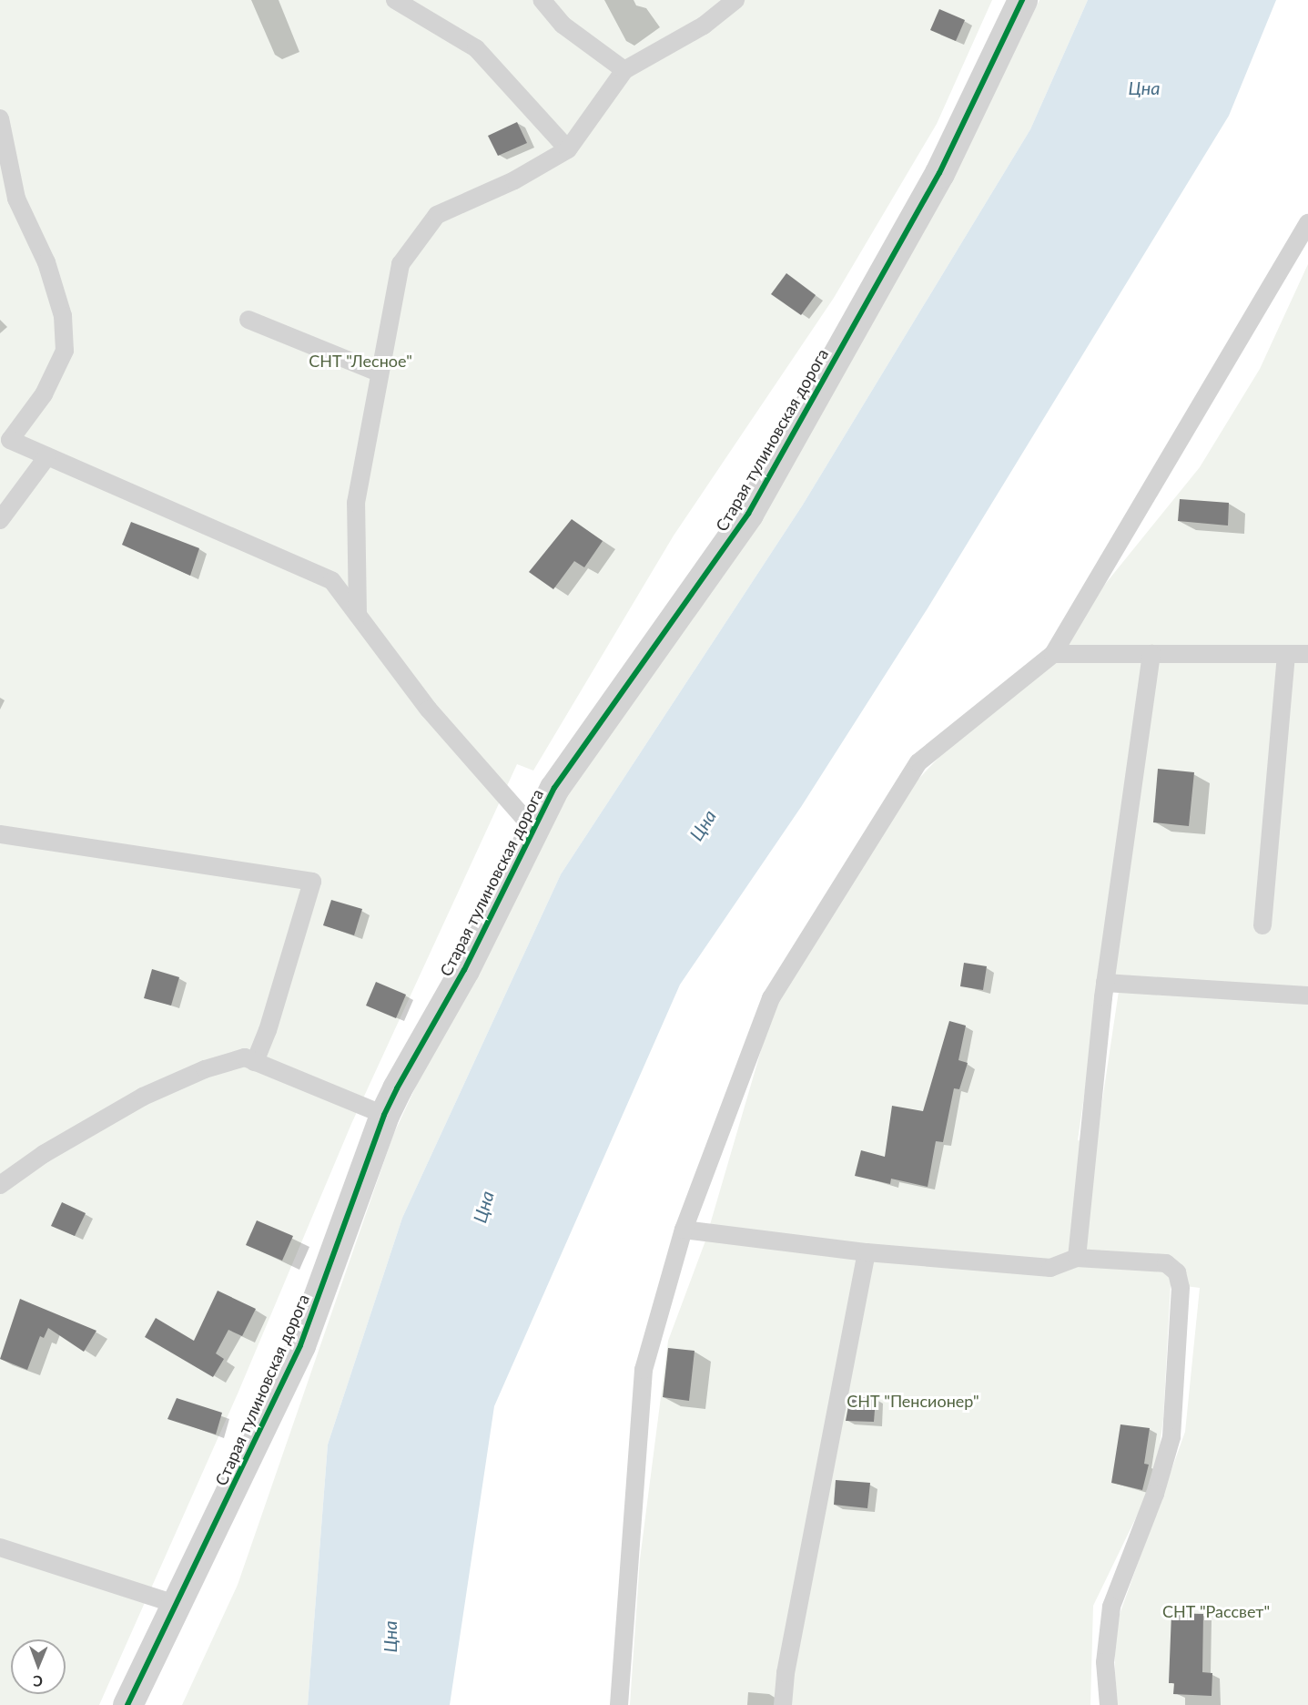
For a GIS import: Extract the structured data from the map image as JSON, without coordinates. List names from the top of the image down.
{
  "streets": {
    "street": ["Старая тулиновская дорога"]
  },
  "water": ["Цна"],
  "parks": ["СНТ \"Лесное\"", "СНТ \"Пенсионер\"", "СНТ \"Рассвет\""],
  "north": "bottom"
}
